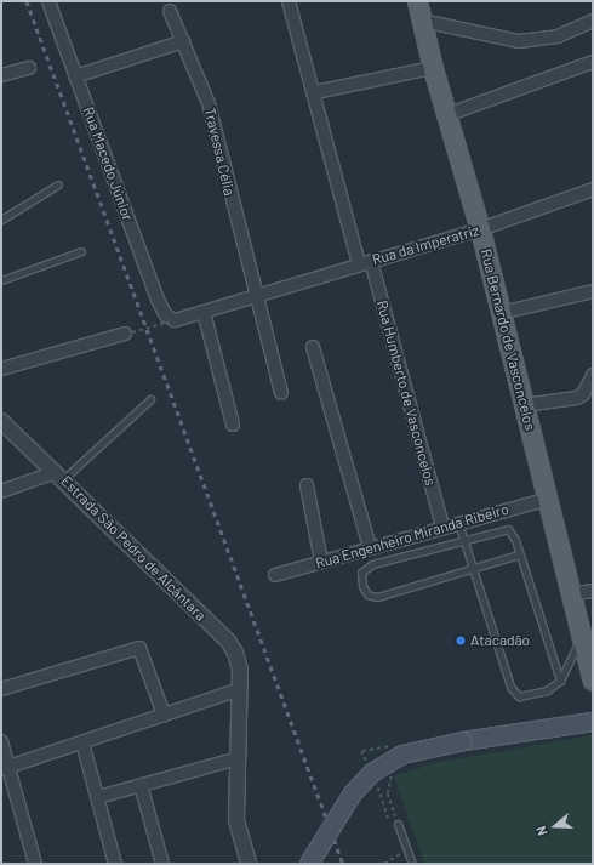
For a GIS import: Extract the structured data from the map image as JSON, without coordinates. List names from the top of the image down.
{
  "streets": {
    "main road": ["Rua Bernardo de Vasconcelos"],
    "street": [
      "Travessa Célia",
      "Rua Macedo Júnior",
      "Rua da Imperatriz",
      "Rua Humberto de Vasconcelos",
      "Rua Engenheiro Miranda Ribeiro",
      "Estrada São Pedro de Alcântara"
    ]
  },
  "crossings": [
    ["Travessa Célia", "Rua da Imperatriz"],
    ["Rua Macedo Júnior", "Rua da Imperatriz"],
    ["Rua da Imperatriz", "Rua Bernardo de Vasconcelos"],
    ["Rua da Imperatriz", "Rua Humberto de Vasconcelos"],
    ["Rua Bernardo de Vasconcelos", "Rua Engenheiro Miranda Ribeiro"],
    ["Rua Humberto de Vasconcelos", "Rua Engenheiro Miranda Ribeiro"]
  ],
  "places": ["Atacadão"],
  "north": "left"
}
